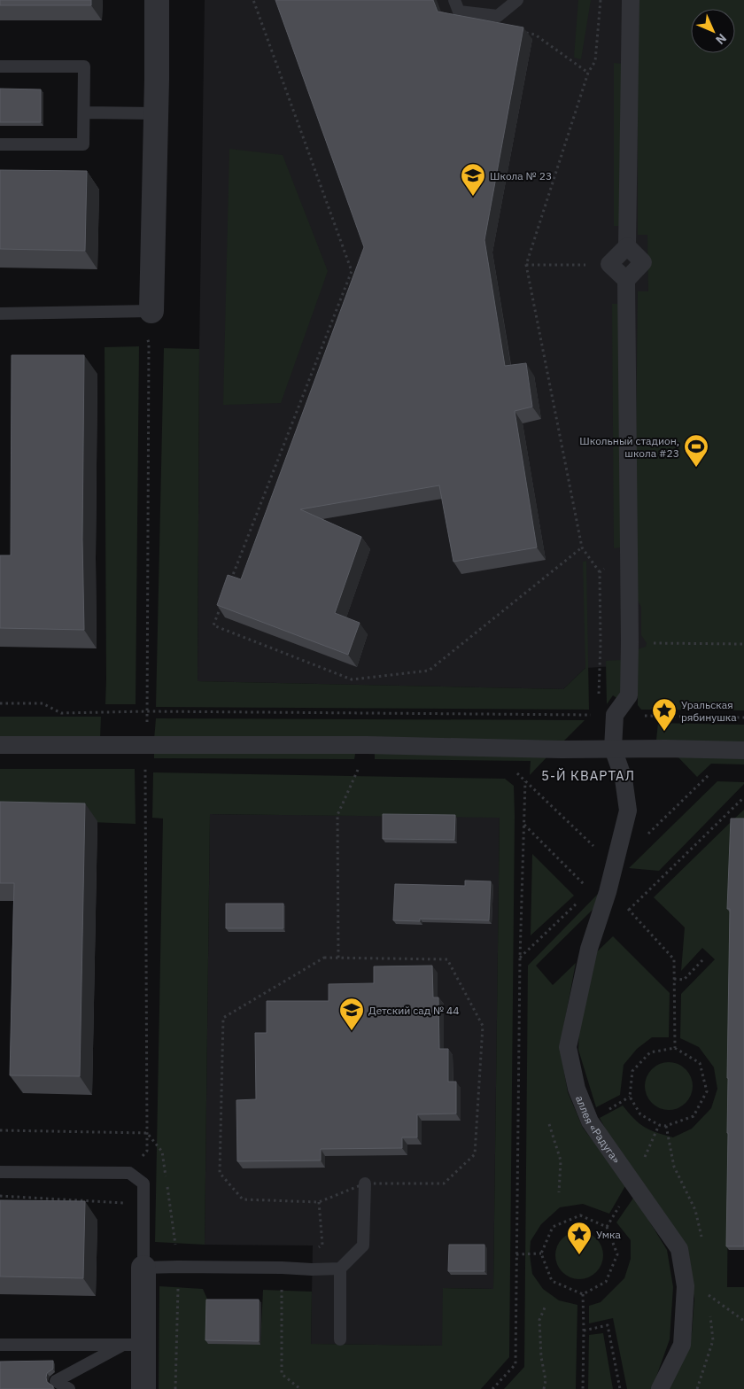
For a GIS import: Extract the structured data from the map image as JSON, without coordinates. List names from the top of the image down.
{
  "streets": {
    "street": ["аллея «Радуга»"]
  },
  "districts": ["5-Й КВАРТАЛ"],
  "places": {
    "school or university": ["Школа № 23", "Детский сад № 44"],
    "sports": ["Школьный стадион, школа #23"],
    "place": ["Уральская рябинушка", "Умка"]
  },
  "north": "bottom right"
}
